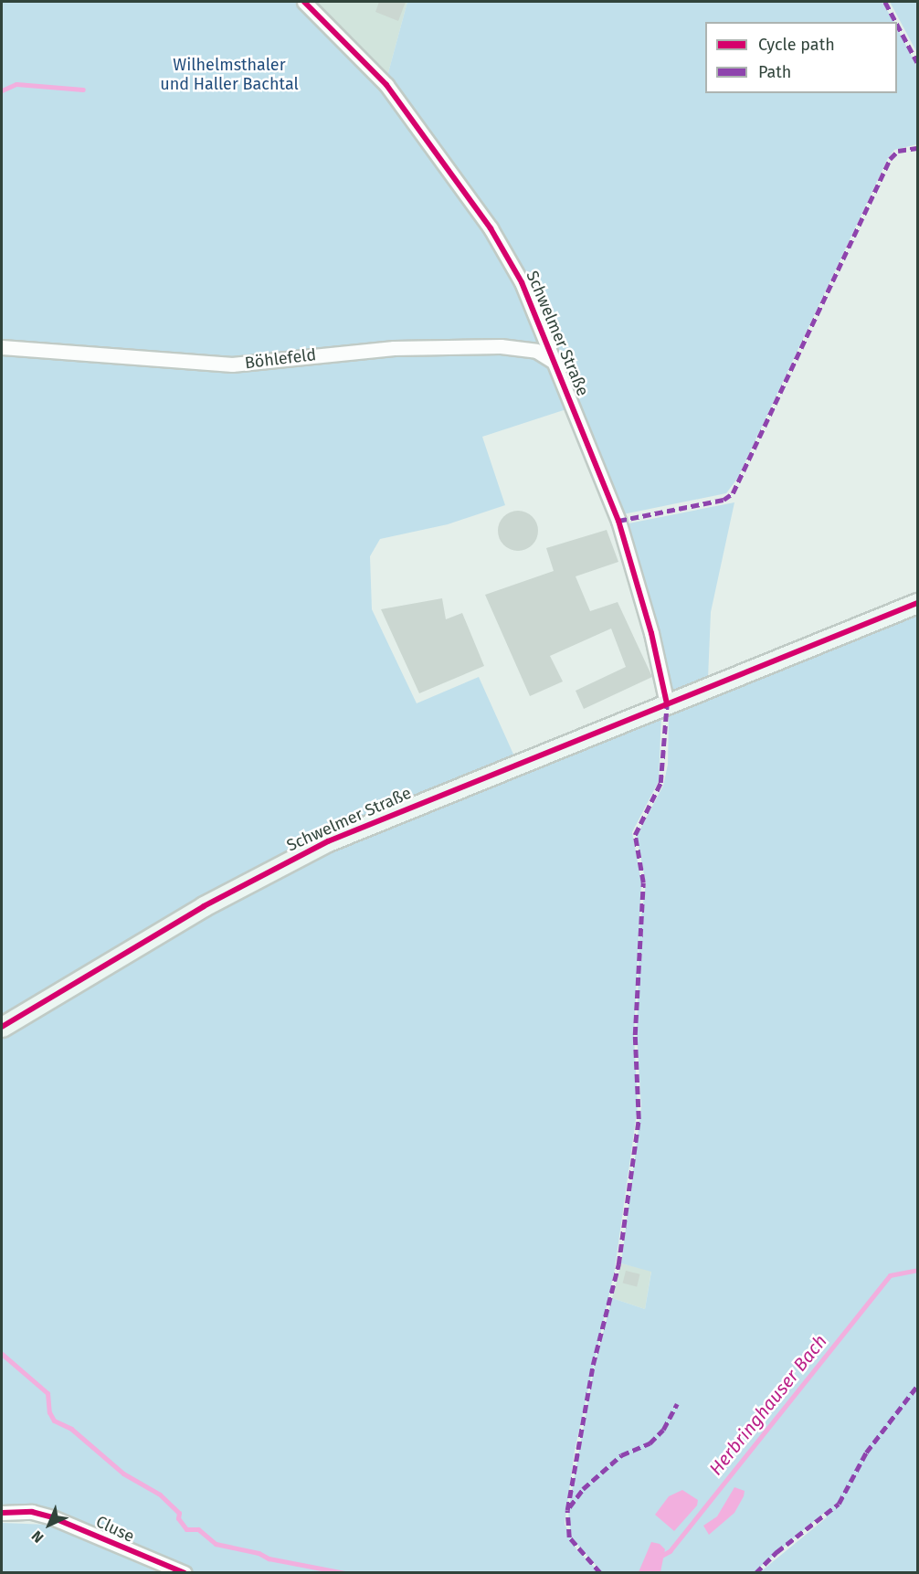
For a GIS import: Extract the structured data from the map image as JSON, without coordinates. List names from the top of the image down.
{
  "streets": {
    "main road": ["Schwelmer Straße"],
    "street": ["Böhlefeld", "Cluse"]
  },
  "crossings": [
    ["Schwelmer Straße", "Böhlefeld"]
  ],
  "water": ["Herbringhauser Bach"],
  "parks": ["Wilhelmsthaler und Haller Bachtal"],
  "legend": ["Cycle path", "Path"],
  "north": "bottom left"
}
